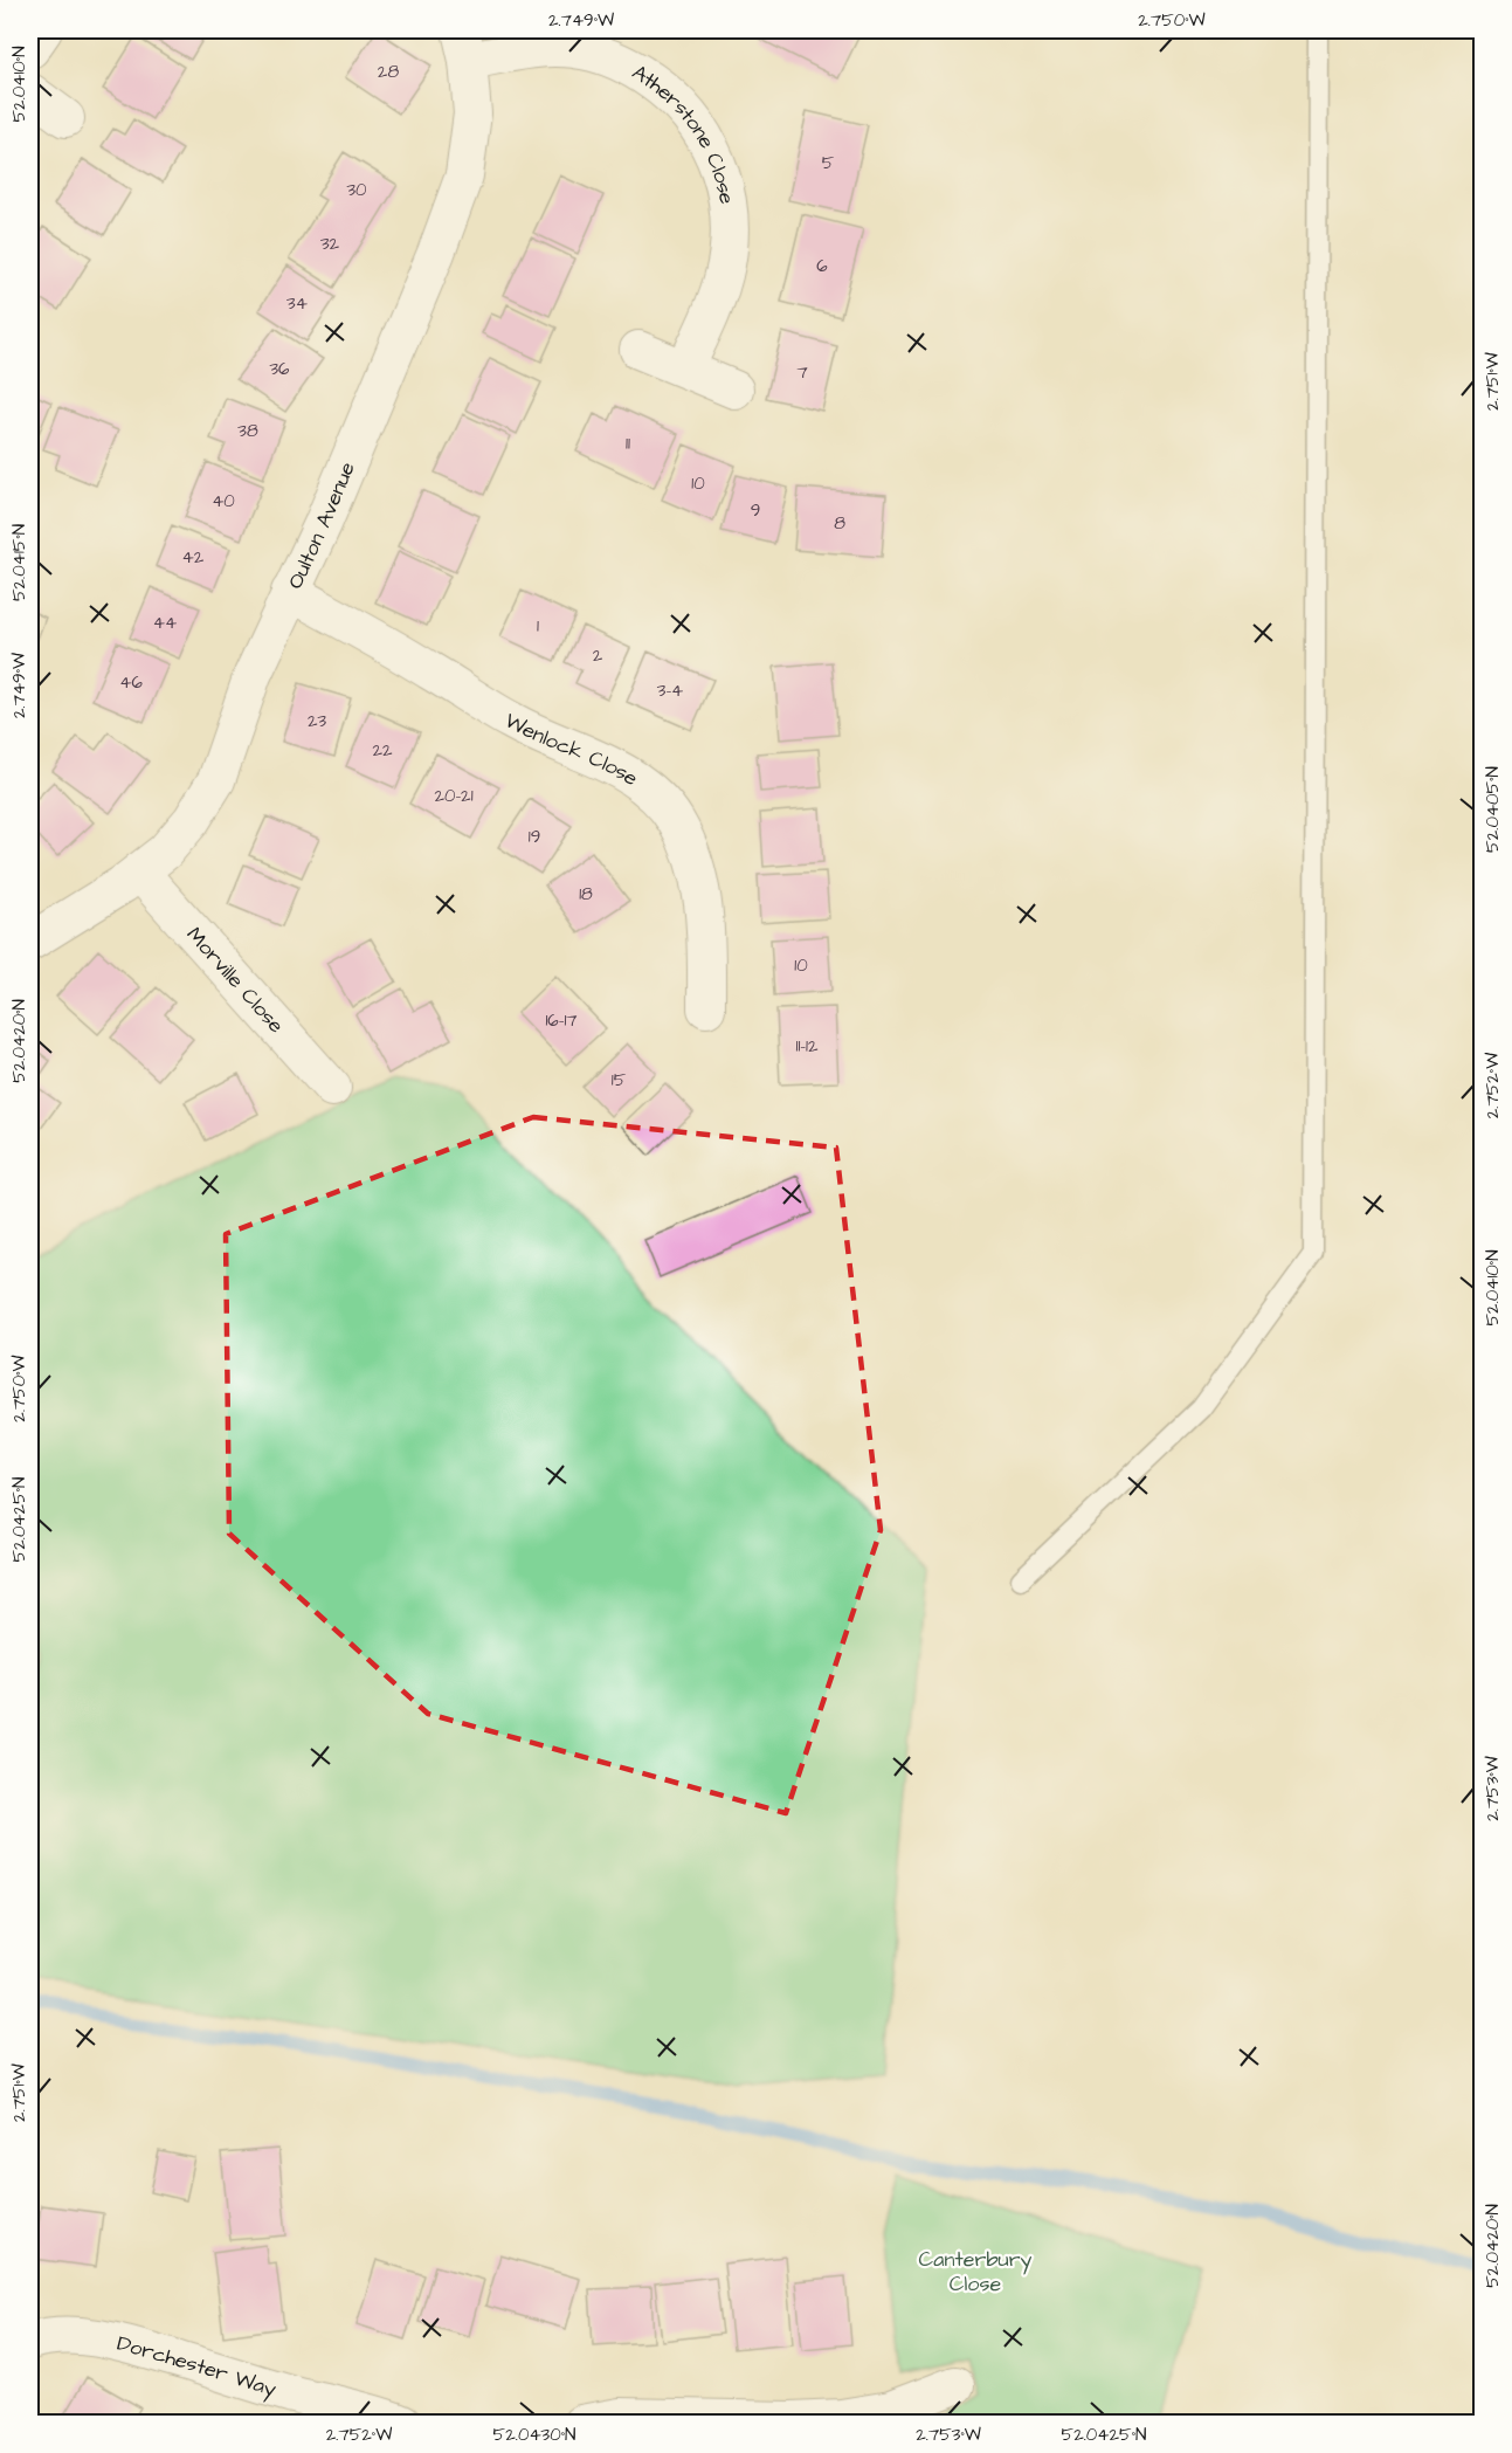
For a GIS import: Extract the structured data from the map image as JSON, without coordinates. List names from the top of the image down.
{
  "streets": {
    "street": [
      "Atherstone Close",
      "Oulton Avenue",
      "Wenlock Close",
      "Morville Close",
      "Dorchester Way"
    ]
  },
  "crossings": [
    ["Atherstone Close", "Oulton Avenue"],
    ["Oulton Avenue", "Wenlock Close"],
    ["Oulton Avenue", "Morville Close"]
  ],
  "parks": ["Canterbury Close"],
  "house_numbers": [
    "28",
    "5",
    "30",
    "32",
    "6",
    "34",
    "36",
    "7",
    "38",
    "11",
    "10",
    "40",
    "9",
    "8",
    "42",
    "44",
    "1",
    "2",
    "46",
    "3-4",
    "23",
    "22",
    "20-21",
    "19",
    "18",
    "10",
    "16-17",
    "11-12",
    "15"
  ],
  "coordinates": [
    "2.749°W",
    "2.750°W",
    "52.0410°N",
    "2.751°W",
    "52.0415°N",
    "52.0405°N",
    "52.0420°N",
    "2.752°W",
    "52.0425°N",
    "2.753°W",
    "52.0430°N"
  ]
}
